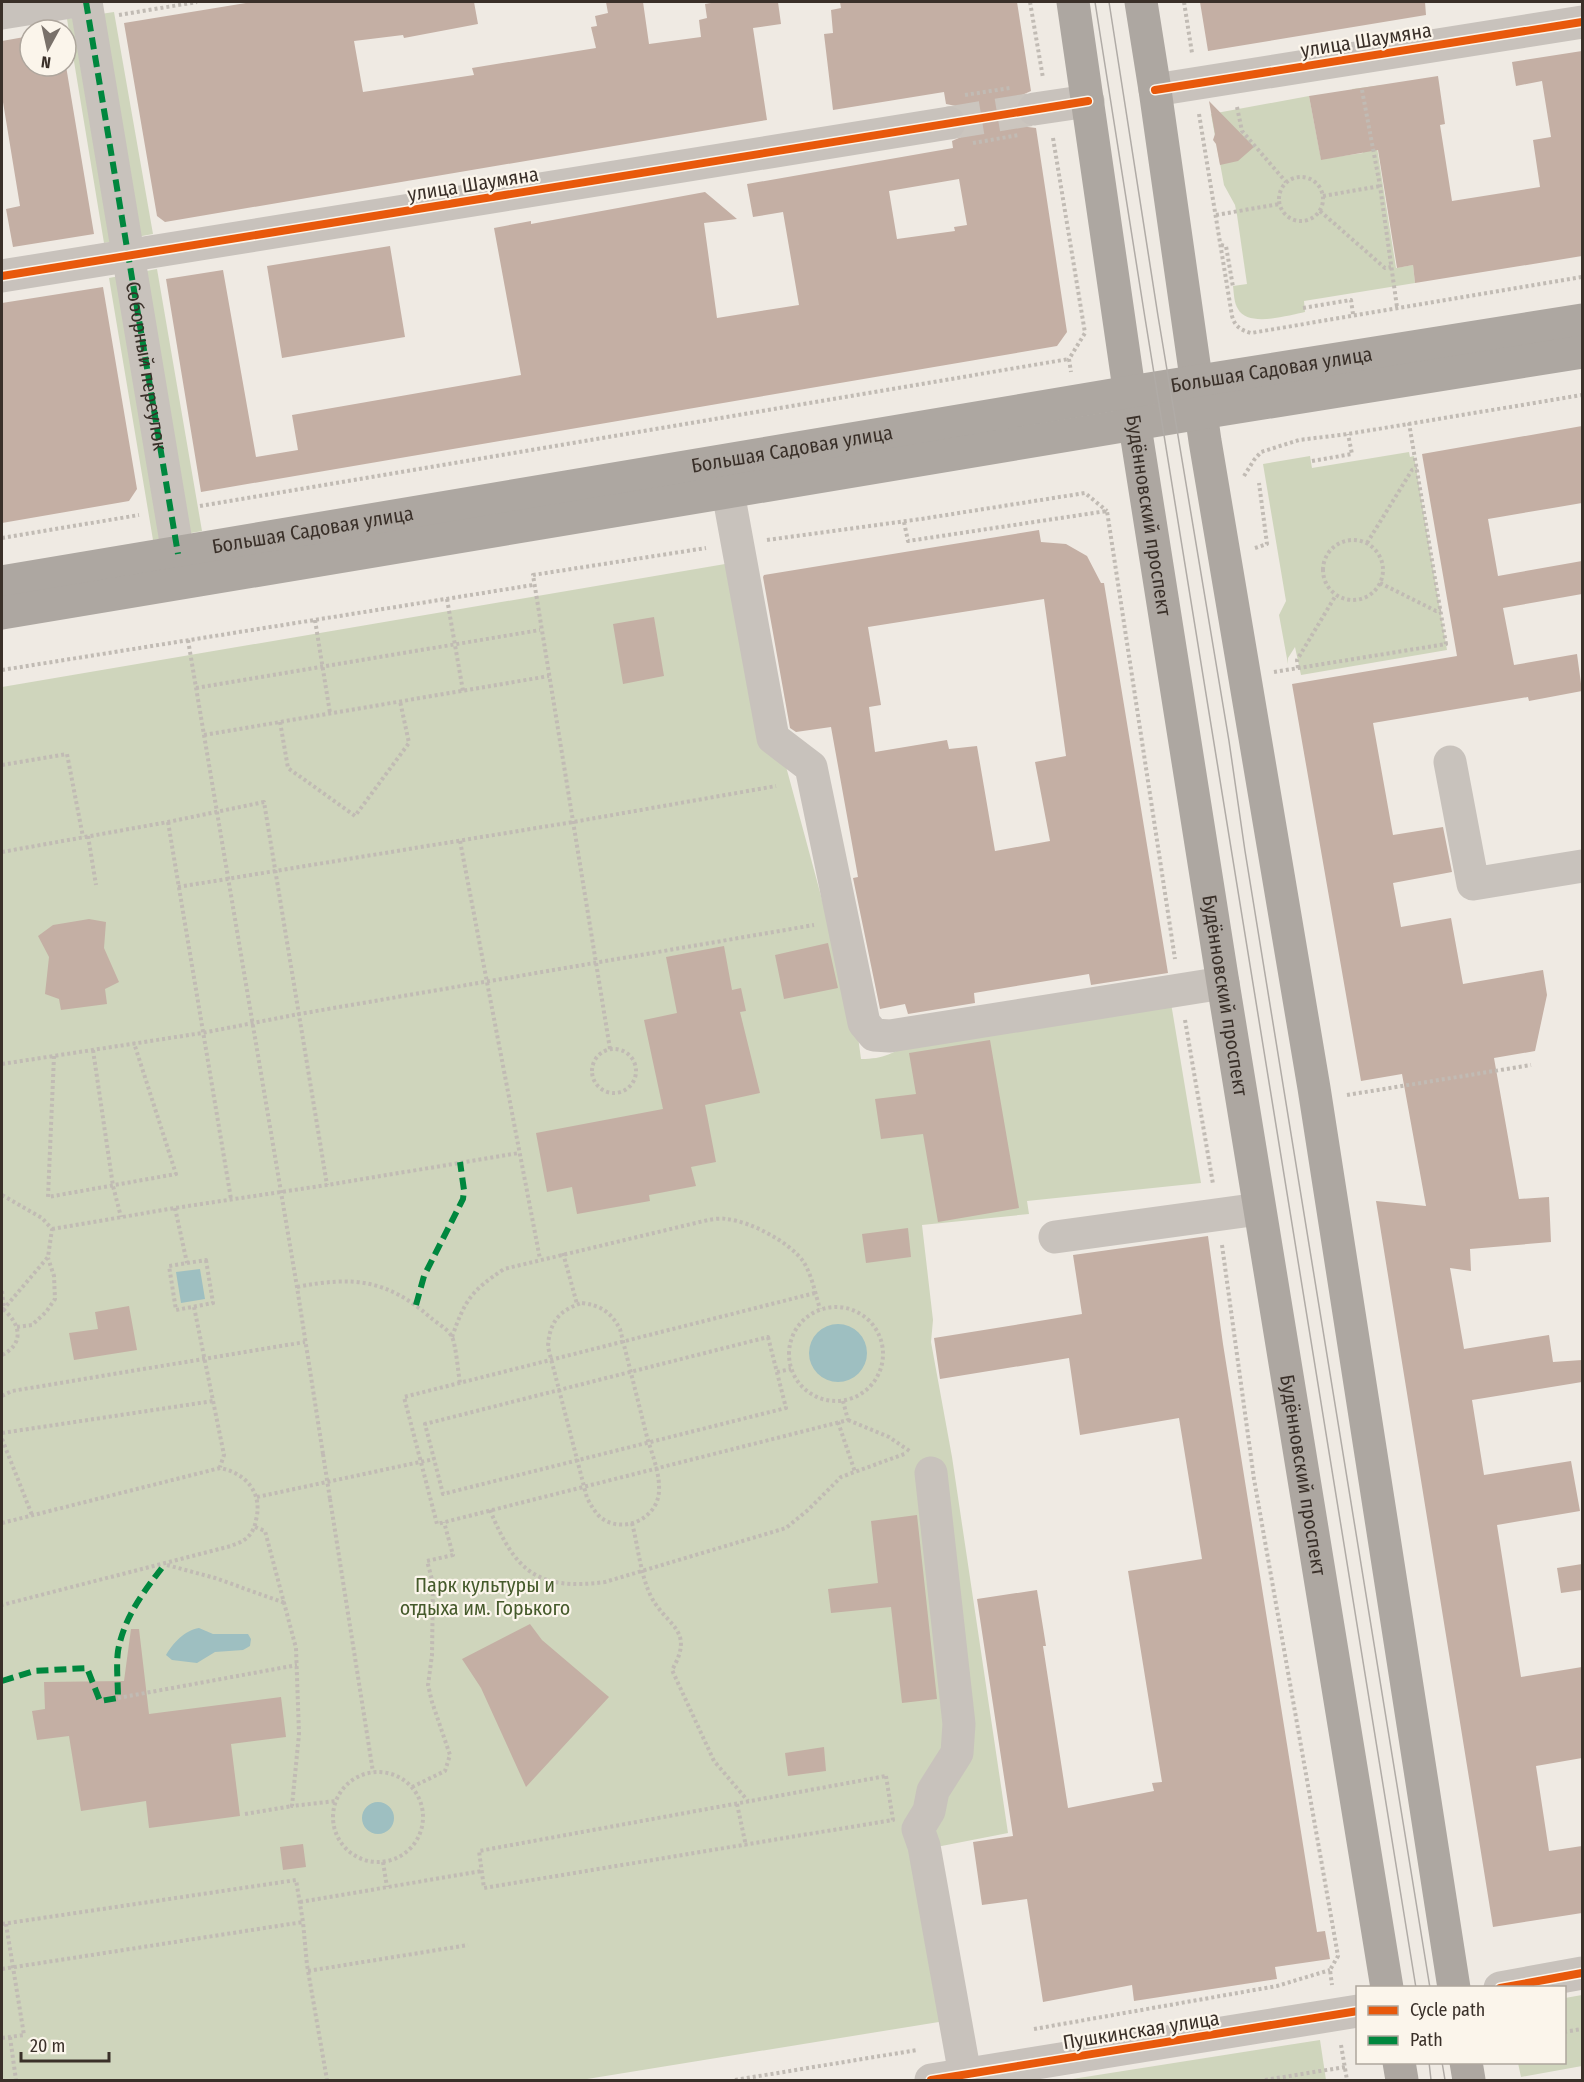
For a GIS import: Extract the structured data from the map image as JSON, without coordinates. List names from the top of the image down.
{
  "streets": {
    "main road": ["Большая Садовая улица", "Будённовский проспект"],
    "street": ["улица Шаумяна", "Соборный переулок", "Пушкинская улица"]
  },
  "crossings": [
    ["улица Шаумяна", "Соборный переулок"],
    ["Соборный переулок", "Большая Садовая улица"],
    ["Большая Садовая улица", "Будённовский проспект"]
  ],
  "parks": ["Парк культуры и отдыха им. Горького"],
  "legend": ["Cycle path", "Path"],
  "scale_bar": "20 m",
  "north": "bottom"
}
